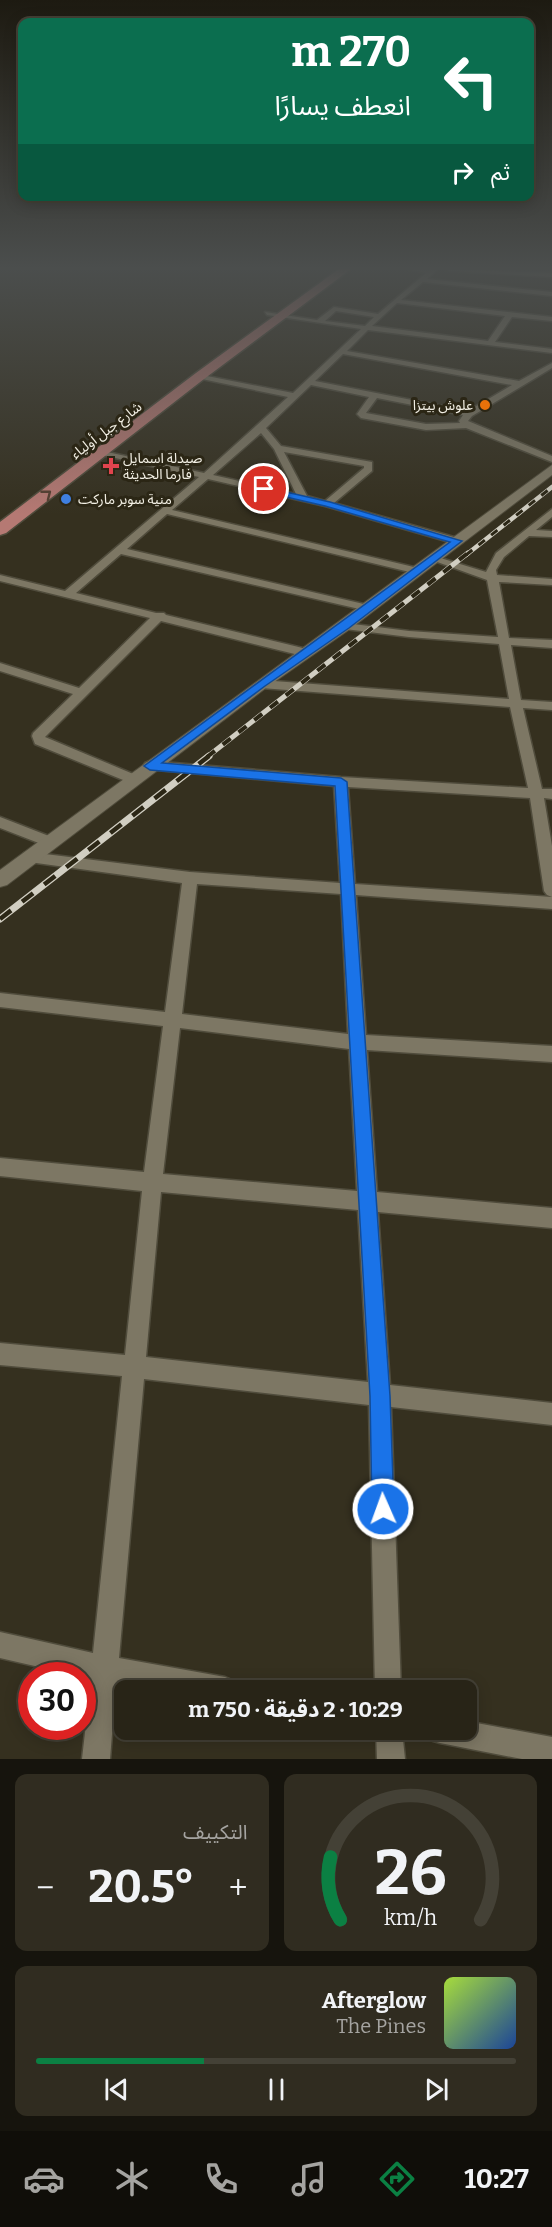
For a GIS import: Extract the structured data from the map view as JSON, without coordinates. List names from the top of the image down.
{
  "streets": {
    "main road": ["شارع جبل أولياء"]
  },
  "places": {
    "other": ["علوش بيتزا", "منية سوبر ماركت"],
    "health": ["صيدلة اسمايل فارما الحديثة"]
  },
  "page": {
    "turn": ["270 m", "انعطف يسارًا"],
    "then": "ثم",
    "limit": "30",
    "trip": "10:29 · 2 دقيقة · 750 m",
    "tile": "التكييف",
    "heat": ["−", "20.5°", "+"],
    "song": ["Afterglow", "The Pines"],
    "tabs": "10:27",
    "gauge": ["26", "km/h"]
  }
}
